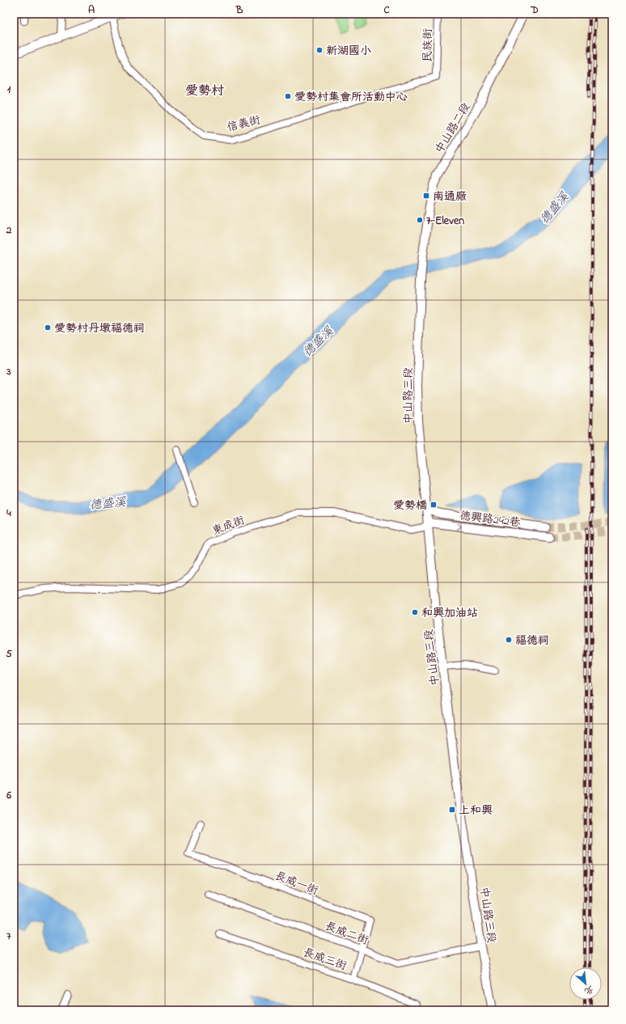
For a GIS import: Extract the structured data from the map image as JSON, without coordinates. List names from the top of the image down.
{
  "streets": {
    "street": [
      "民族街",
      "信義街",
      "中山路二段",
      "中山路三段",
      "德興路242巷",
      "東成街",
      "長威一街",
      "長威二街",
      "長威三街"
    ]
  },
  "crossings": [
    ["民族街", "信義街"],
    ["中山路二段", "中山路三段"],
    ["中山路三段", "德興路242巷"],
    ["中山路三段", "東成街"],
    ["中山路三段", "長威二街"],
    ["德興路242巷", "東成街"],
    ["長威一街", "長威二街"],
    ["長威一街", "長威三街"]
  ],
  "districts": ["愛勢村"],
  "water": ["德盛溪"],
  "places": {
    "other": [
      "新湖國小",
      "愛勢村集會所活動中心",
      "7-Eleven",
      "愛勢村丹墩福德祠",
      "和興加油站",
      "福德祠"
    ],
    "transit": ["南通廠", "愛勢橋", "上和興"]
  },
  "north": "bottom right",
  "grid": {
    "columns": [
      "A",
      "B",
      "C",
      "D"
    ],
    "rows": [
      "1",
      "2",
      "3",
      "4",
      "5",
      "6",
      "7"
    ]
  }
}
